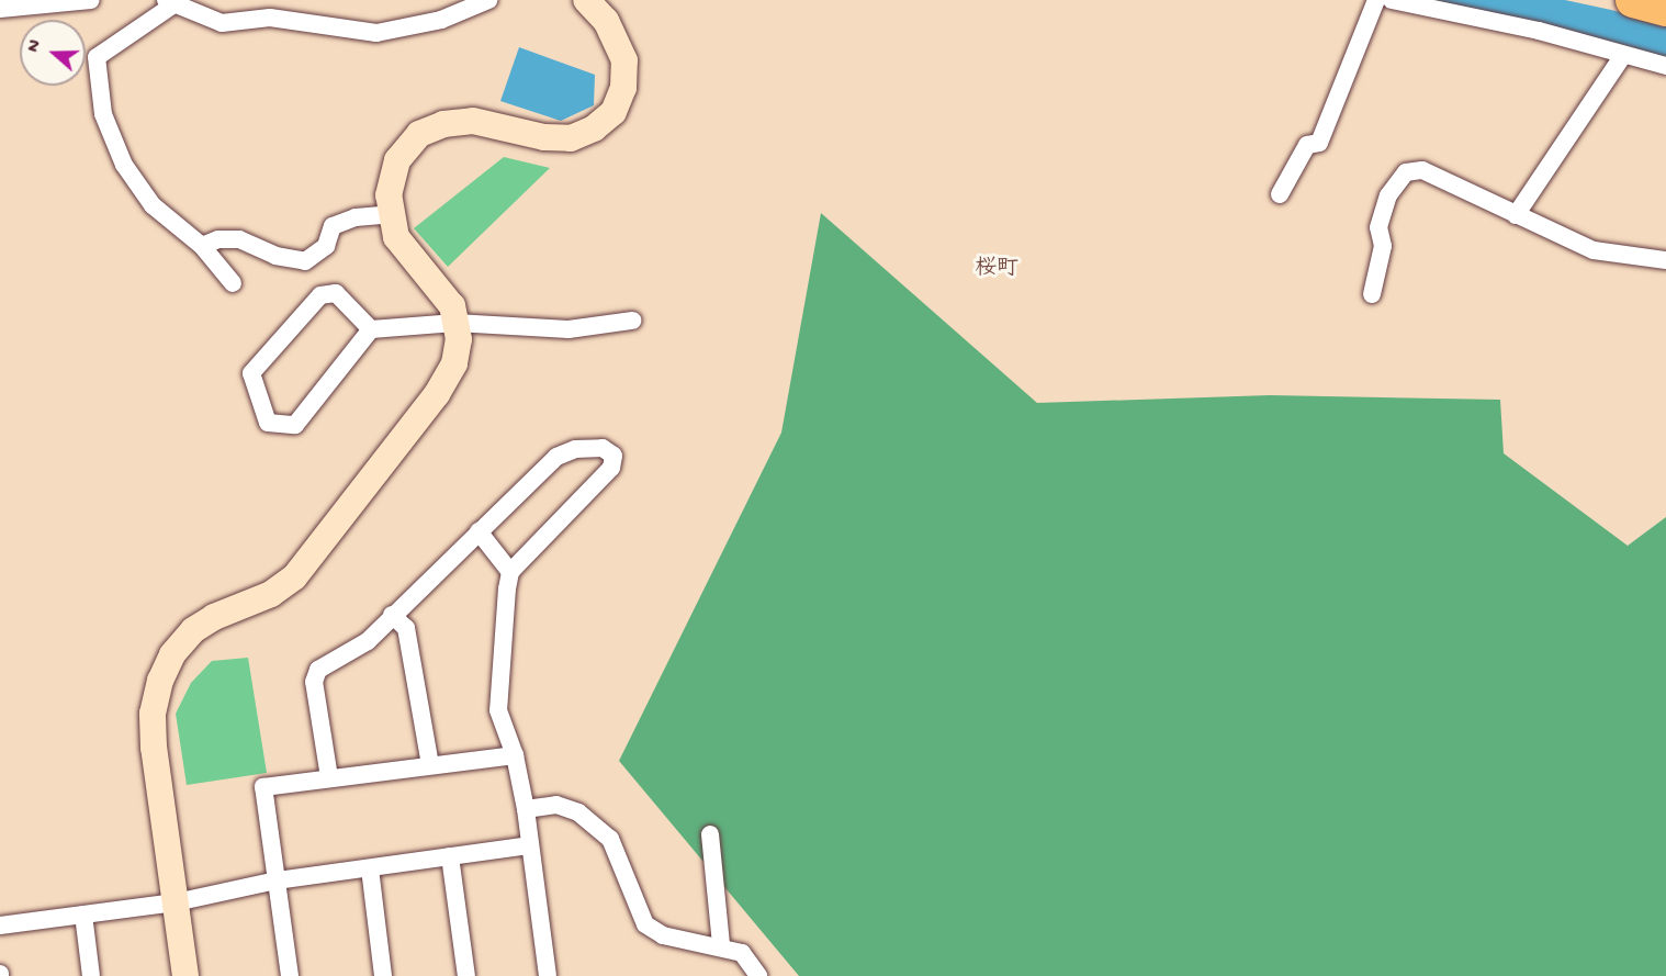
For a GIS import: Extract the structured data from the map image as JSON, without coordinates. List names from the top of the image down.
{
  "districts": ["桜町"],
  "north": "left"
}
